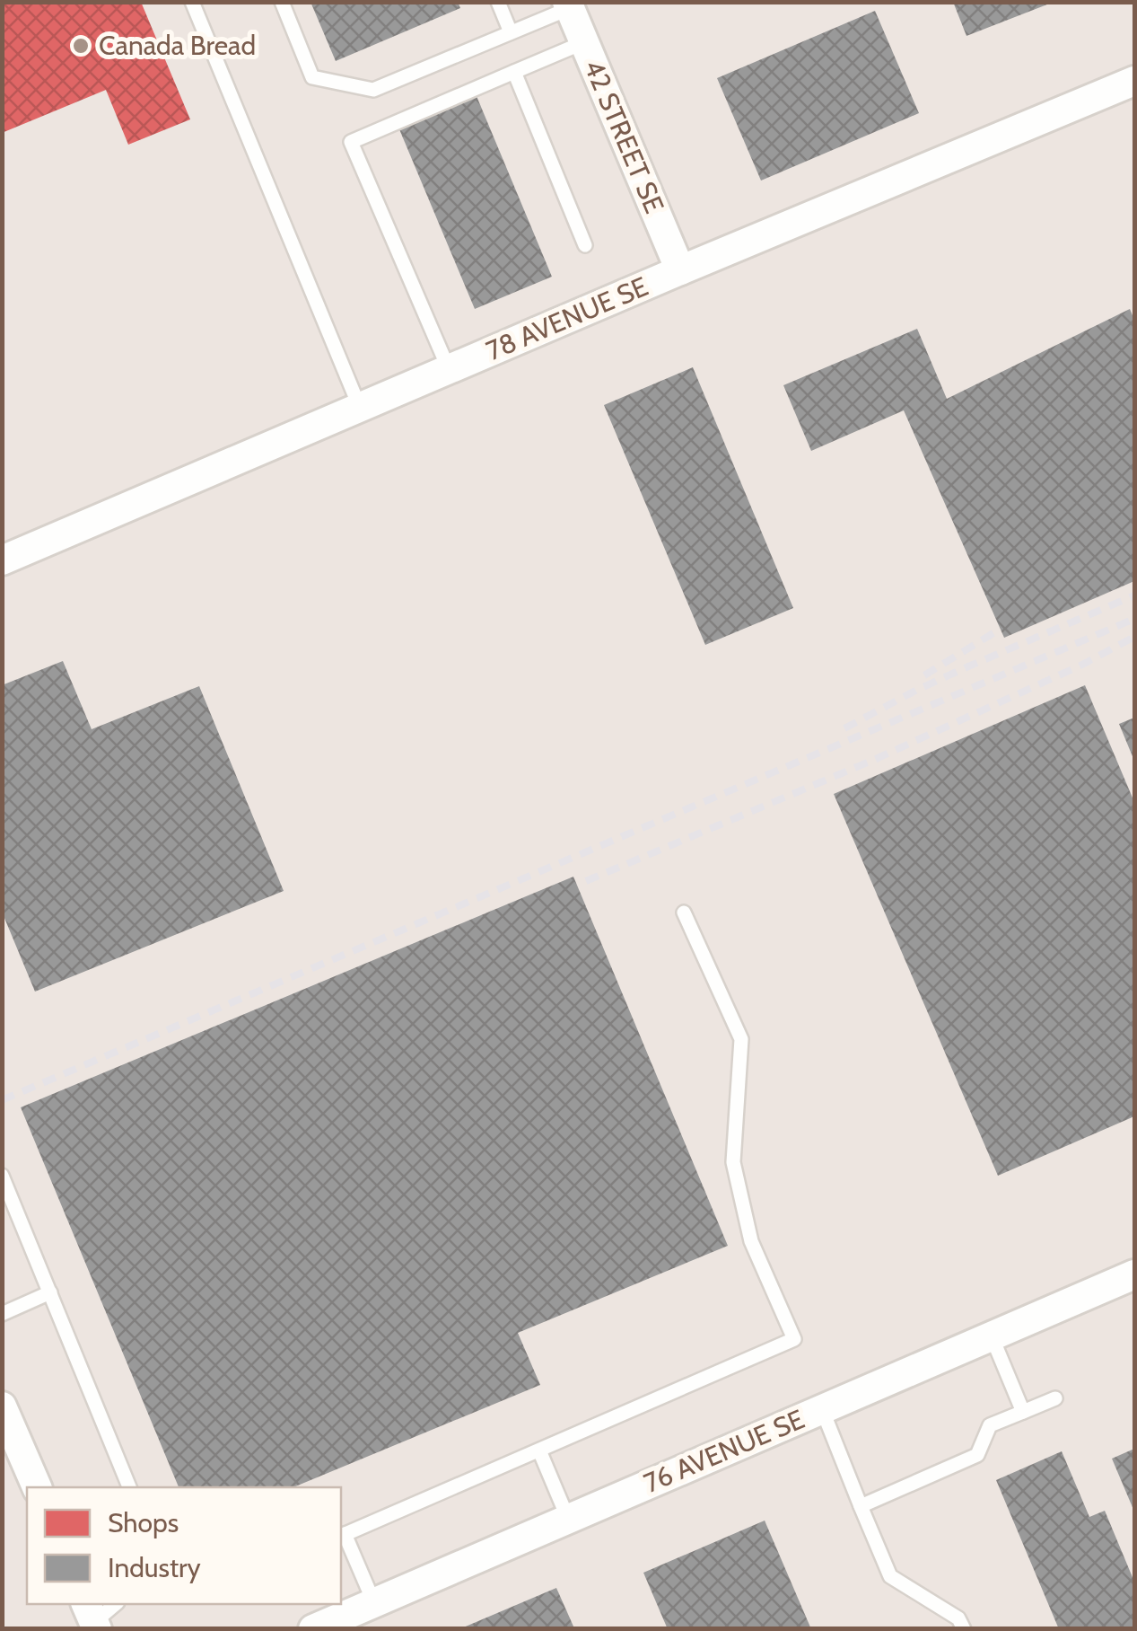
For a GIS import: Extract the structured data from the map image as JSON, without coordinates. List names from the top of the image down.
{
  "streets": {
    "street": ["42 STREET SE", "78 AVENUE SE", "76 AVENUE SE"]
  },
  "crossings": [
    ["42 STREET SE", "78 AVENUE SE"]
  ],
  "places": ["Canada Bread"],
  "legend": ["Shops", "Industry"]
}
